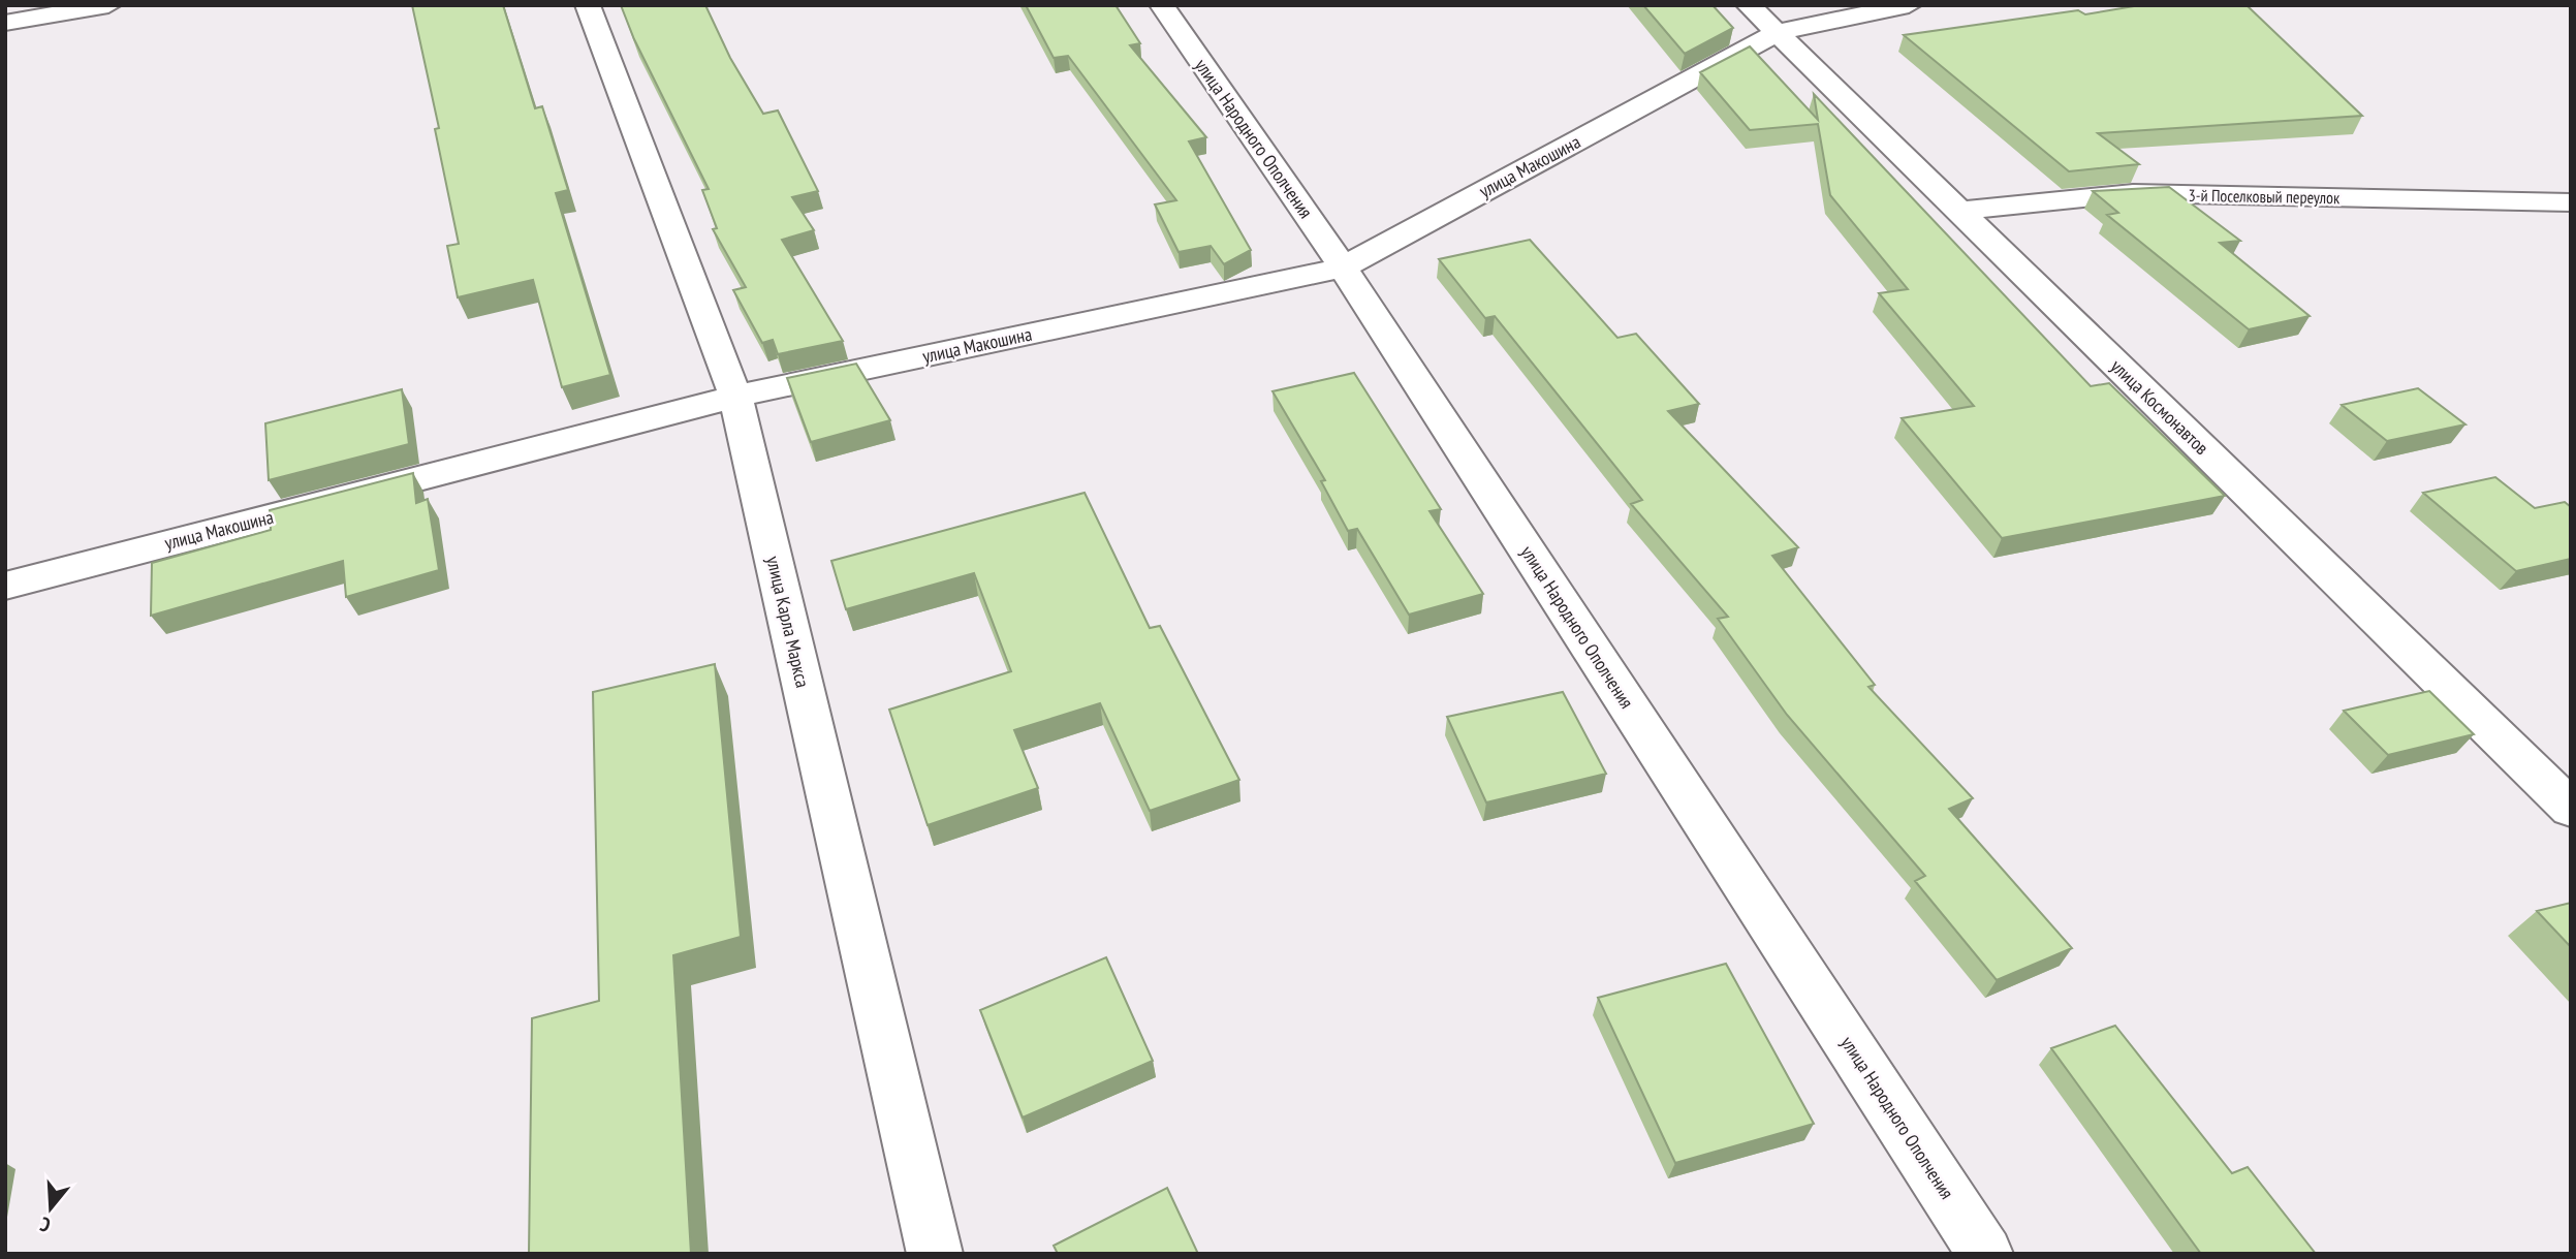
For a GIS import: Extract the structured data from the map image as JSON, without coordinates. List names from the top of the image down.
{
  "streets": {
    "street": [
      "улица Народного Ополчения",
      "улица Макошина",
      "3-й Поселковый переулок",
      "улица Космонавтов",
      "улица Карла Маркса"
    ]
  },
  "crossings": [
    ["улица Народного Ополчения", "улица Макошина"],
    ["улица Макошина", "улица Космонавтов"],
    ["улица Макошина", "улица Карла Маркса"],
    ["3-й Поселковый переулок", "улица Космонавтов"]
  ],
  "north": "bottom"
}
